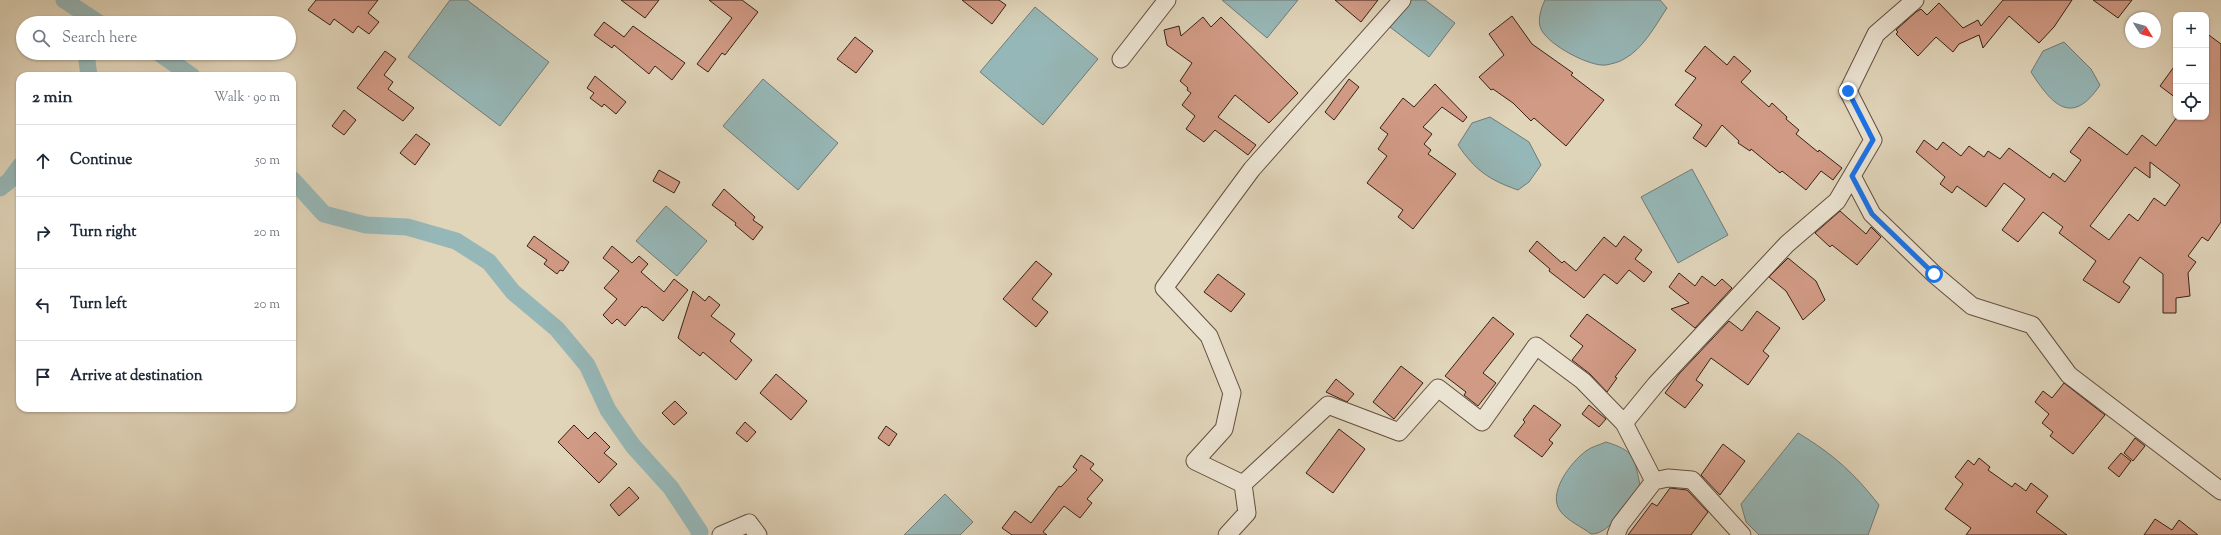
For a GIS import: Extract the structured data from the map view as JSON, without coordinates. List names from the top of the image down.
{
  "north": "bottom right",
  "page": {
    "map_buttons": ["+", "−"],
    "search": "Search here",
    "heading": ["2 min", "Walk · 90 m"],
    "list": [
      ["Continue", "50 m"],
      ["Turn right", "20 m"],
      ["Turn left", "20 m"],
      "Arrive at destination"
    ]
  }
}
